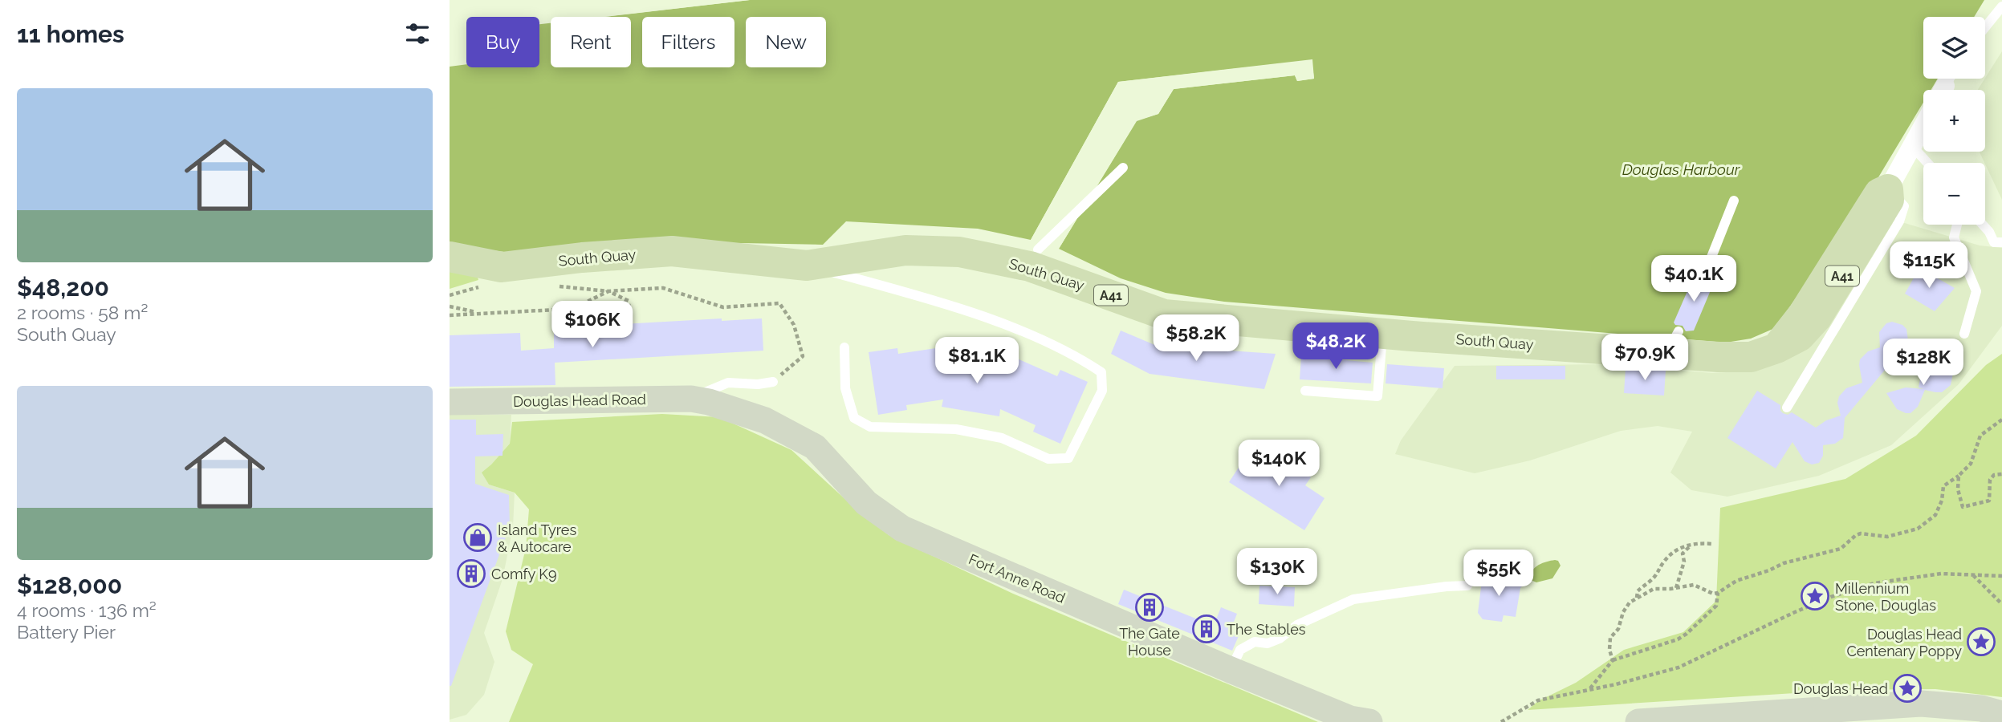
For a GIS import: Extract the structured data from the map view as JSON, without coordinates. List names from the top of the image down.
{
  "streets": {
    "main road": [
      "South Quay",
      "A41",
      "Douglas Head Road",
      "Fort Anne Road"
    ]
  },
  "crossings": [
    ["Douglas Head Road", "Fort Anne Road"]
  ],
  "water": ["Douglas Harbour"],
  "places": {
    "shop": ["Island Tyres & Autocare"],
    "building": ["Comfy K9", "The Gate House", "The Stables"],
    "place": ["Millennium Stone, Douglas", "Douglas Head Centenary Poppy", "Douglas Head"]
  },
  "page": {
    "heading": "11 homes",
    "map_buttons": ["+", "−"],
    "chip": [
      "Buy",
      "Rent",
      "Filters",
      "New"
    ],
    "list": [
      {
        "name": "$48,200",
        "note": "2 rooms · 58 m² · South Quay"
      },
      {
        "name": "$128,000",
        "note": "4 rooms · 136 m² · Battery Pier"
      }
    ],
    "price": [
      "$115K",
      "$40.1K",
      "$106K",
      "$58.2K",
      "$48.2K",
      "$70.9K",
      "$81.1K",
      "$128K",
      "$140K",
      "$130K",
      "$55K"
    ]
  }
}
